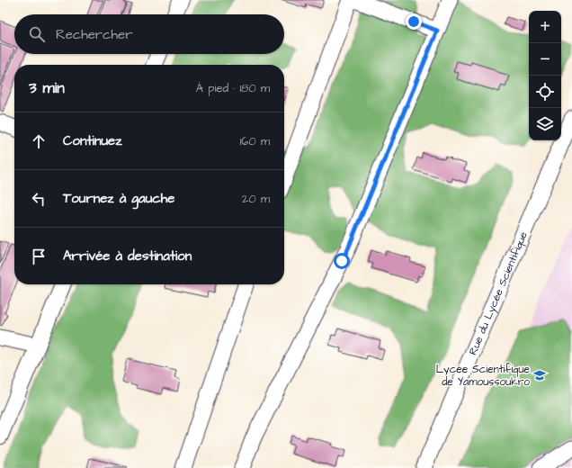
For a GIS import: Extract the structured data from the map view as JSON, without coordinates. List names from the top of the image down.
{
  "streets": {
    "street": ["Rue du Lycée Scientifique"]
  },
  "places": {
    "school or university": ["Lycée Scientifique de Yamoussoukro"]
  },
  "page": {
    "map_buttons": ["+", "−"],
    "search": "Rechercher",
    "heading": ["3 min", "À pied · 180 m"],
    "list": [
      ["Continuez", "160 m"],
      ["Tournez à gauche", "20 m"],
      "Arrivée à destination"
    ]
  }
}
